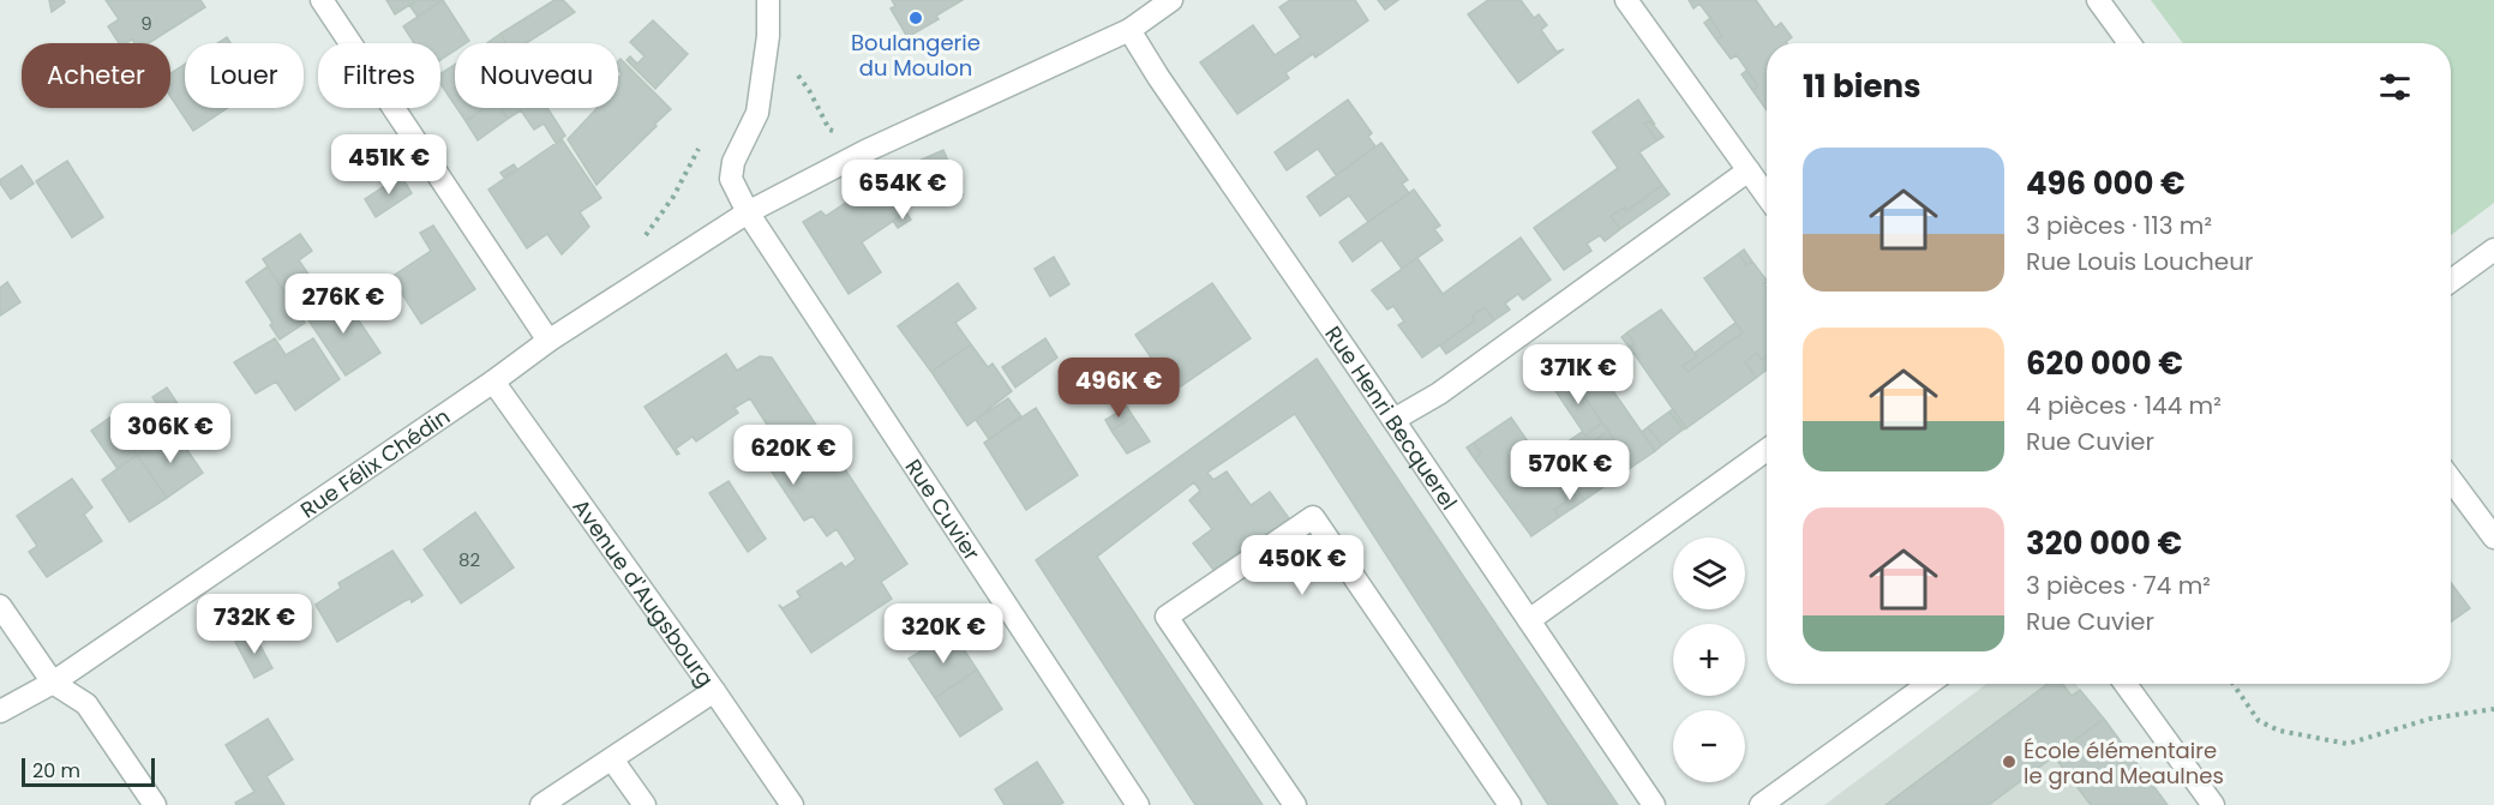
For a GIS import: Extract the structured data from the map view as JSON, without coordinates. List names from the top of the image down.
{
  "streets": {
    "street": [
      "Rue Henri Becquerel",
      "Rue Félix Chédin",
      "Rue Cuvier",
      "Avenue d'Augsbourg"
    ]
  },
  "crossings": [
    ["Rue Henri Becquerel", "Rue Félix Chédin"],
    ["Rue Félix Chédin", "Rue Cuvier"],
    ["Rue Félix Chédin", "Avenue d'Augsbourg"]
  ],
  "places": ["Boulangerie du Moulon", "École élémentaire le grand Meaulnes"],
  "house_numbers": ["9", "82"],
  "scale_bar": "20 m",
  "page": {
    "chip": [
      "Acheter",
      "Louer",
      "Filtres",
      "Nouveau"
    ],
    "heading": "11 biens",
    "list": [
      {
        "name": "496 000 €",
        "note": "3 pièces · 113 m² · Rue Louis Loucheur"
      },
      {
        "name": "620 000 €",
        "note": "4 pièces · 144 m² · Rue Cuvier"
      },
      {
        "name": "320 000 €",
        "note": "3 pièces · 74 m² · Rue Cuvier"
      }
    ],
    "price": [
      "451K €",
      "654K €",
      "276K €",
      "371K €",
      "496K €",
      "306K €",
      "620K €",
      "570K €",
      "450K €",
      "732K €",
      "320K €"
    ],
    "map_buttons": ["+", "−"],
    "scale": "20 m"
  }
}
